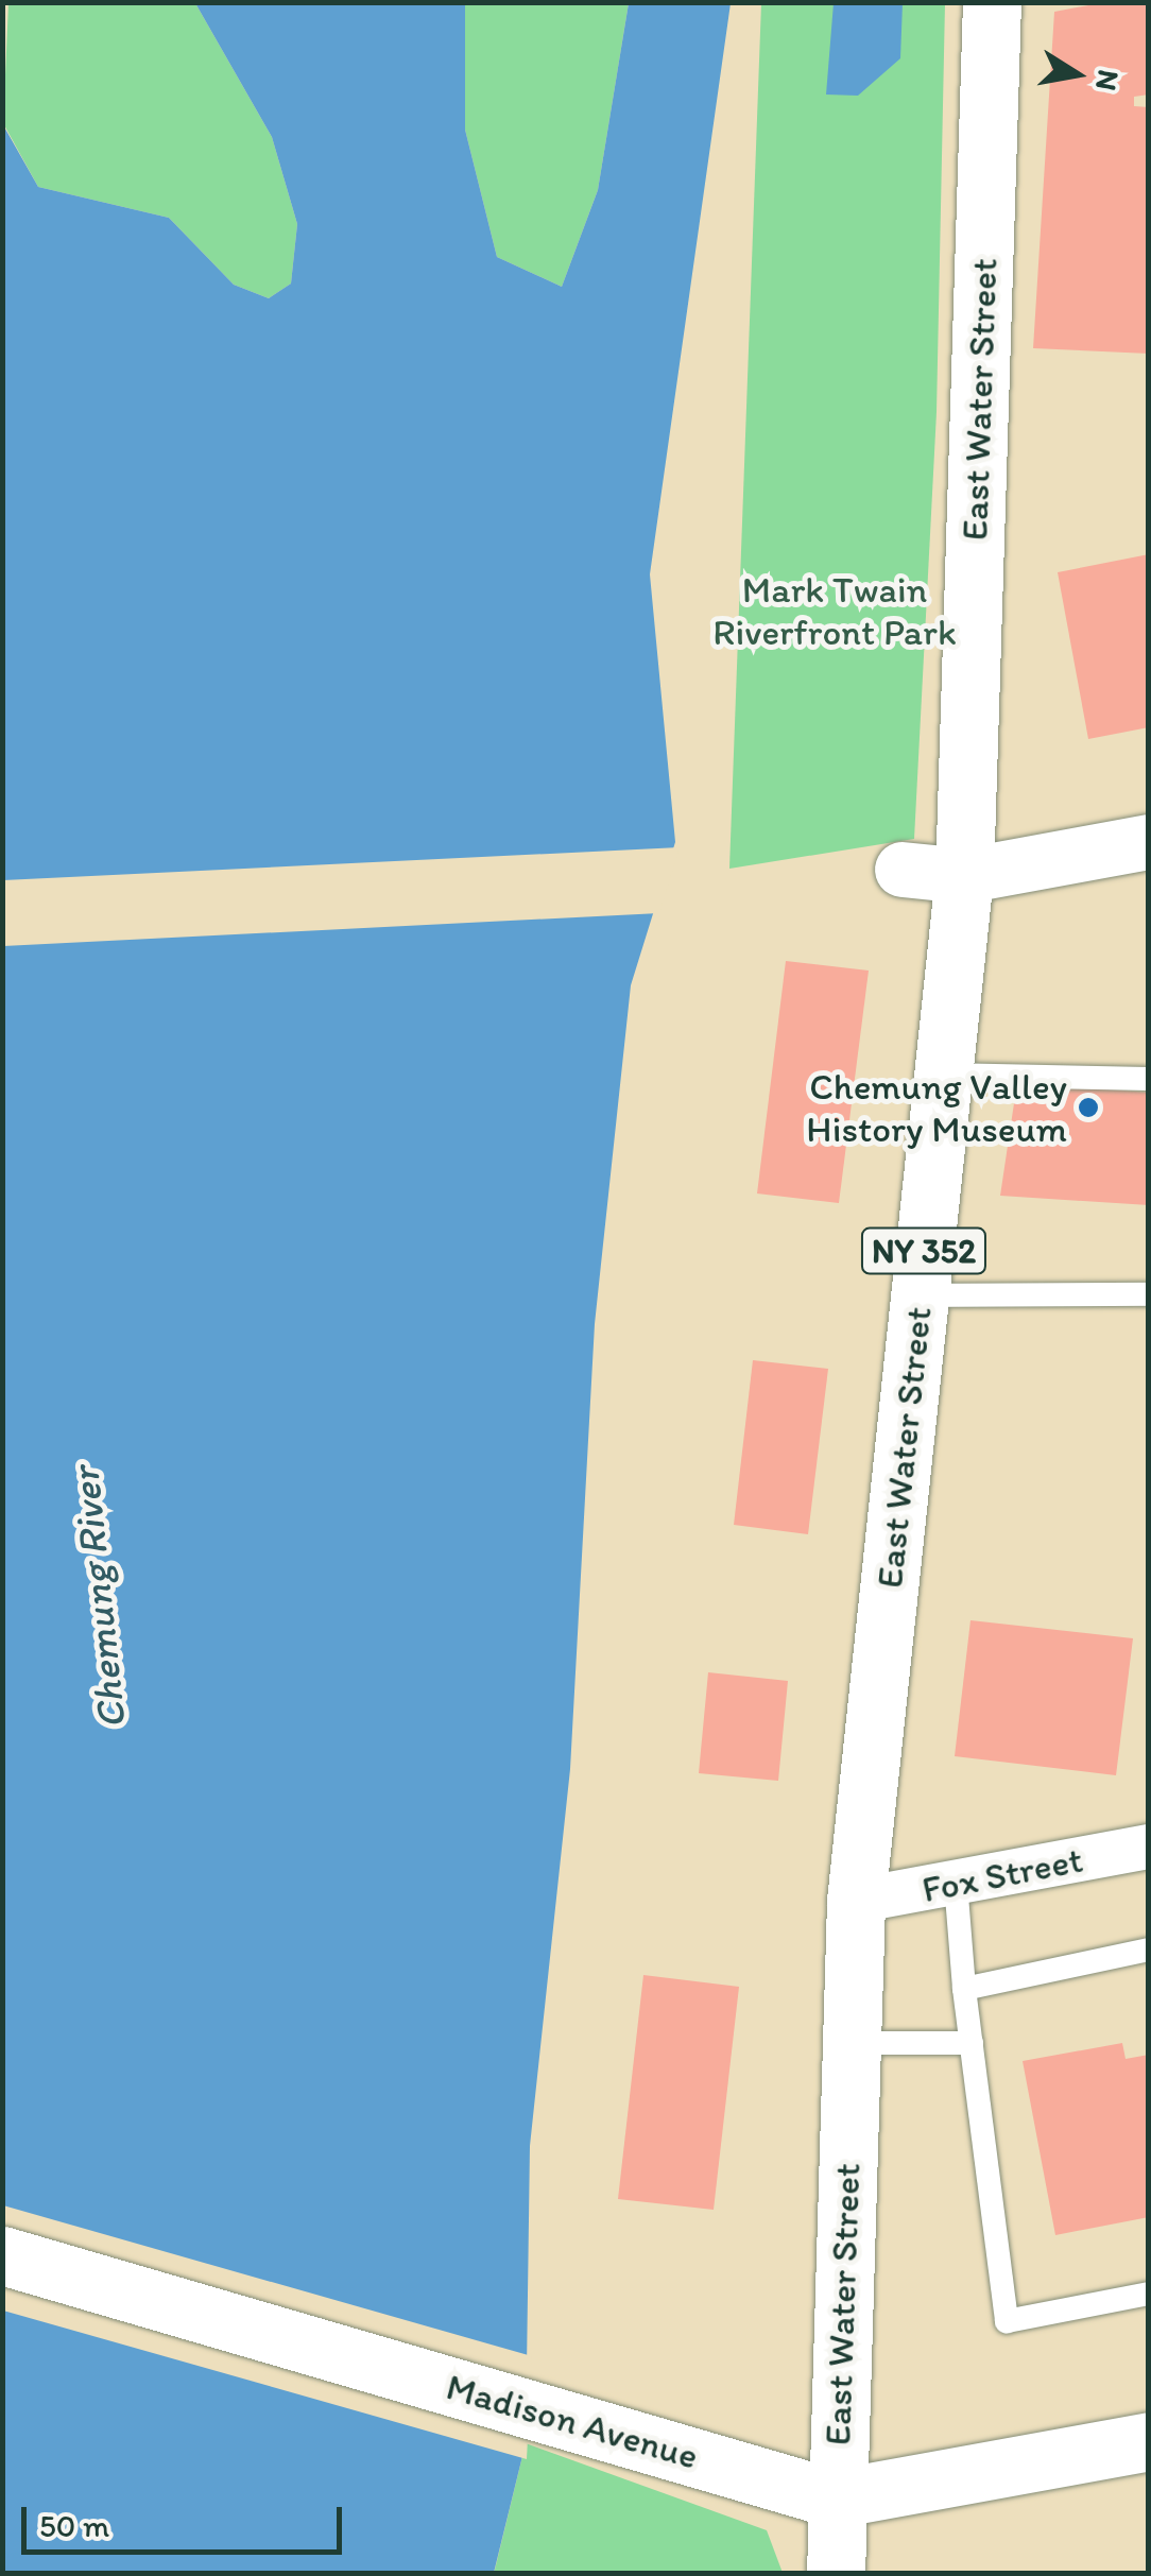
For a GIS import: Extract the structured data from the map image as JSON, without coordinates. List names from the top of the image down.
{
  "streets": {
    "main road": ["East Water Street", "NY 352", "Madison Avenue"],
    "street": ["Fox Street"]
  },
  "crossings": [
    ["East Water Street", "Fox Street"],
    ["East Water Street", "Madison Avenue"]
  ],
  "water": ["Chemung River"],
  "parks": ["Mark Twain Riverfront Park"],
  "places": ["Chemung Valley History Museum"],
  "scale_bar": "50 m",
  "north": "right"
}
